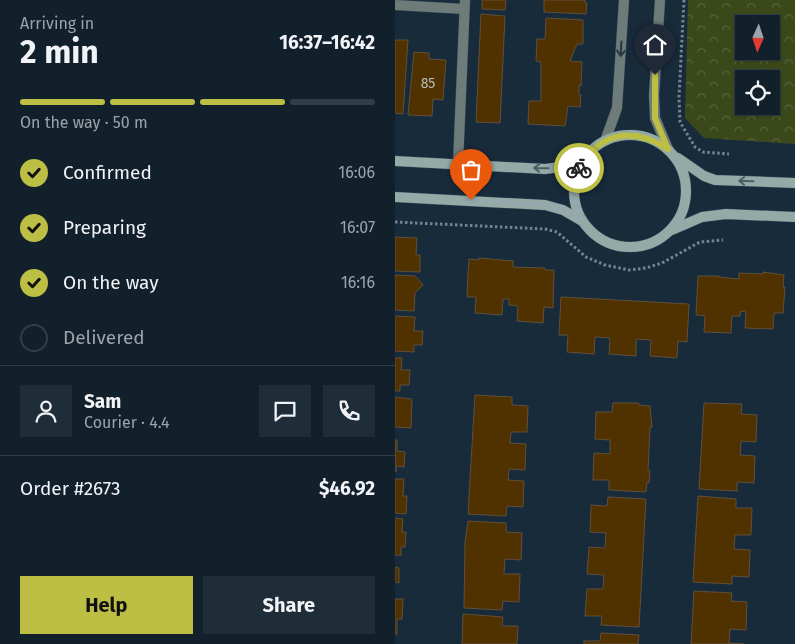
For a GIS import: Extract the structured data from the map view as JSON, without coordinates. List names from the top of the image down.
{
  "house_numbers": ["85"],
  "north": "bottom",
  "page": {
    "heading": ["2 min", "Arriving in", "16:37–16:42"],
    "panel": [
      "Sam",
      "Courier · 4.4",
      "Order #2673",
      "$46.92"
    ],
    "bar": "On the way · 50 m",
    "list": [
      ["Confirmed", "16:06"],
      ["Preparing", "16:07"],
      ["On the way", "16:16"],
      "Delivered"
    ],
    "buttons": ["Help", "Share"]
  }
}
